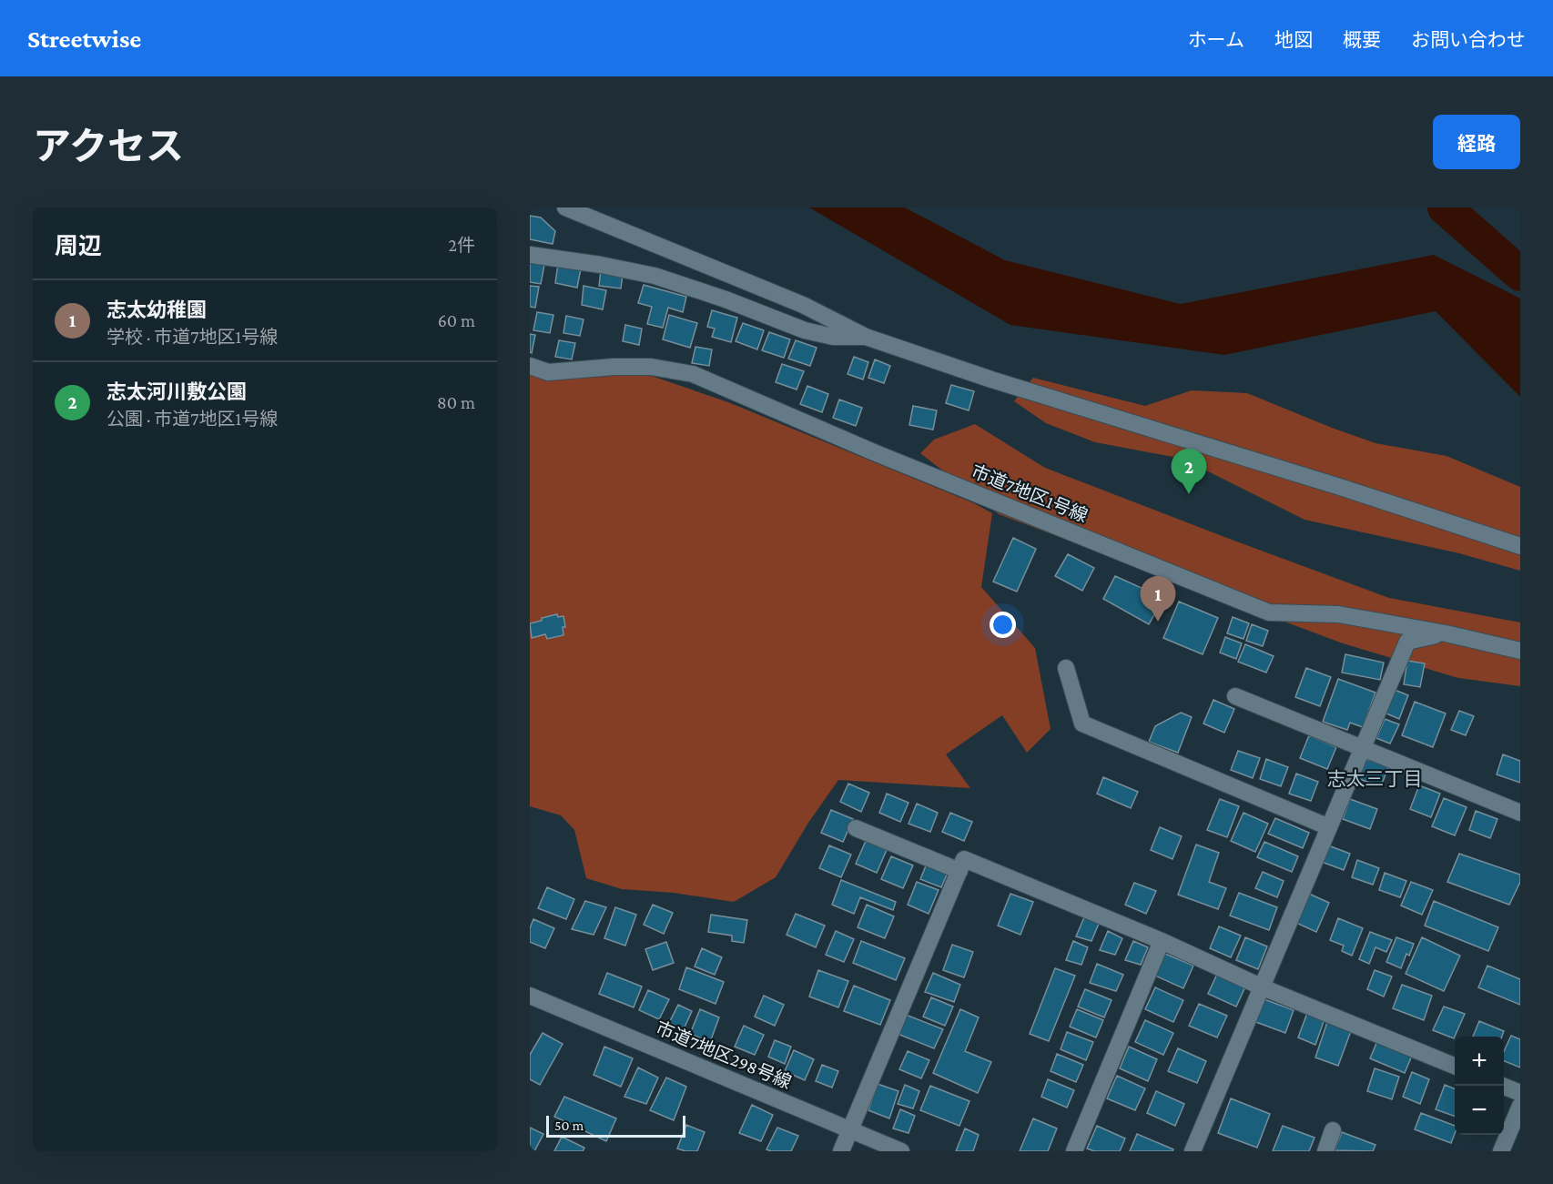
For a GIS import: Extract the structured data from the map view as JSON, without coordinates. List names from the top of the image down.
{
  "streets": {
    "street": ["市道7地区1号線", "市道7地区298号線"]
  },
  "districts": ["志太三丁目"],
  "scale_bar": "50 m",
  "page": {
    "header": "Streetwise",
    "nav": [
      "ホーム",
      "地図",
      "概要",
      "お問い合わせ"
    ],
    "title": "アクセス",
    "buttons": "経路",
    "heading": ["周辺", "2件"],
    "list": [
      {
        "mark": "1",
        "name": "志太幼稚園",
        "note": "学校 · 市道7地区1号線",
        "value": "60 m"
      },
      {
        "mark": "2",
        "name": "志太河川敷公園",
        "note": "公園 · 市道7地区1号線",
        "value": "80 m"
      }
    ],
    "pins": ["2", "1"],
    "map_buttons": ["+", "−"],
    "scale": "50 m"
  }
}
